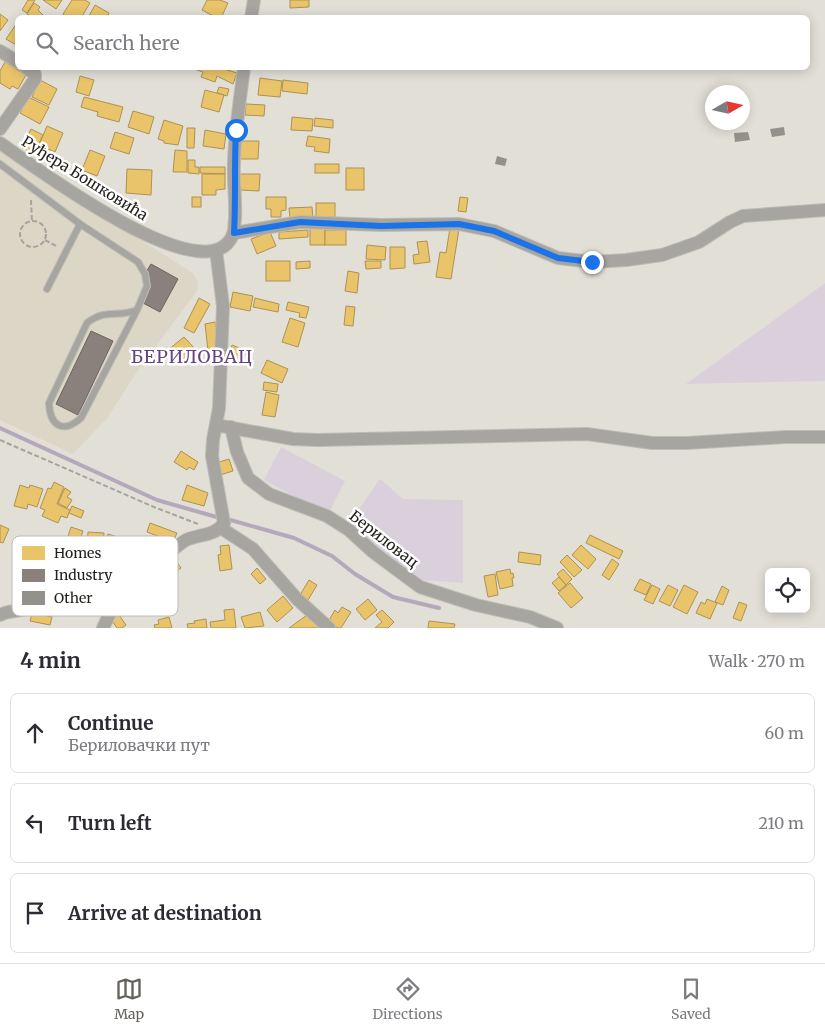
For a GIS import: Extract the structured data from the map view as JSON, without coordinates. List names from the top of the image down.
{
  "streets": {
    "street": ["Руђера Бошковића", "Бериловац"]
  },
  "districts": ["БЕРИЛОВАЦ"],
  "legend": ["Homes", "Industry", "Other"],
  "north": "right",
  "page": {
    "search": "Search here",
    "heading": ["4 min", "Walk · 270 m"],
    "list": [
      ["Continue", "Бериловачки пут", "60 m"],
      ["Turn left", "210 m"],
      "Arrive at destination"
    ],
    "nav": ["Map", "Directions", "Saved"]
  }
}
